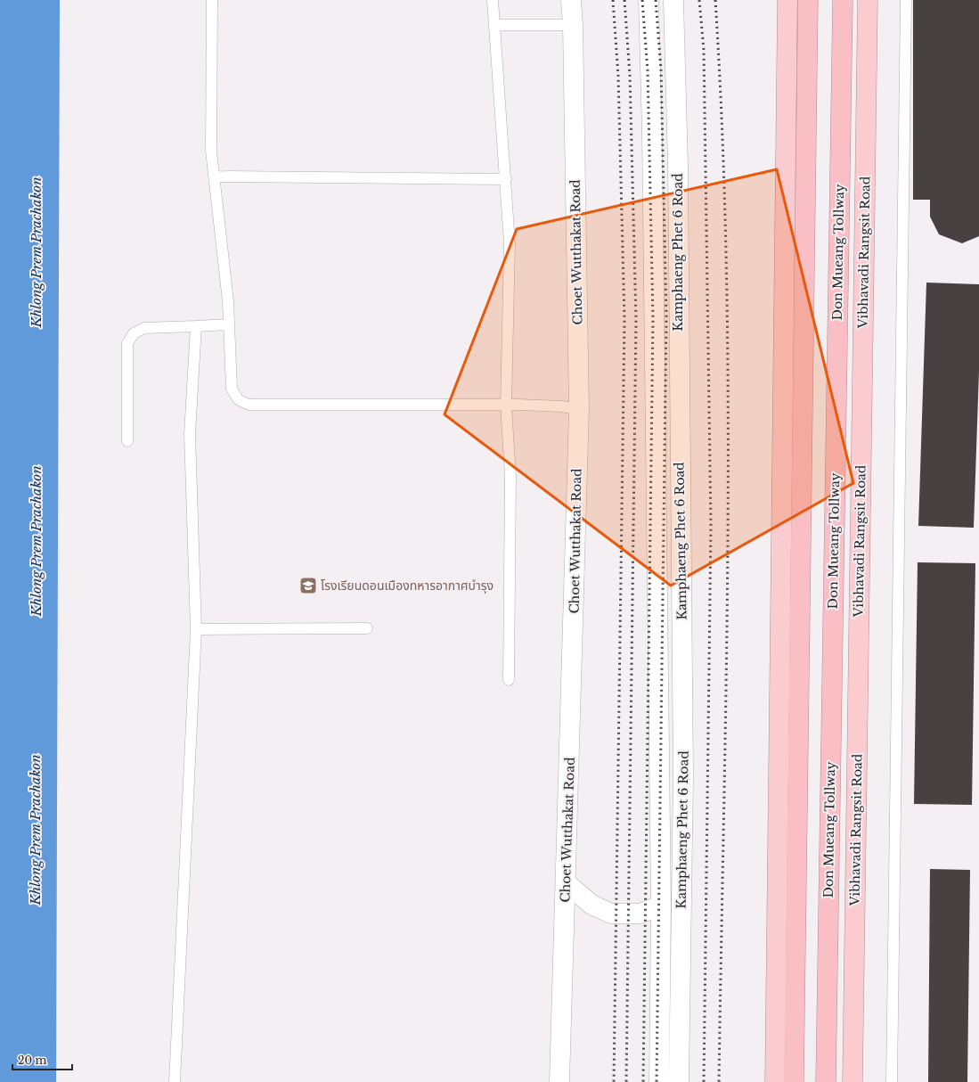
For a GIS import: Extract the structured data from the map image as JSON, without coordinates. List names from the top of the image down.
{
  "streets": {
    "highway": ["Don Mueang Tollway", "Vibhavadi Rangsit Road"],
    "main road": ["Choet Wutthakat Road", "Kamphaeng Phet 6 Road"]
  },
  "water": ["Khlong Prem Prachakon"],
  "places": {
    "school or university": ["โรงเรียนดอนเมืองทหารอากาศบำรุง"]
  },
  "scale_bar": "20 m"
}
